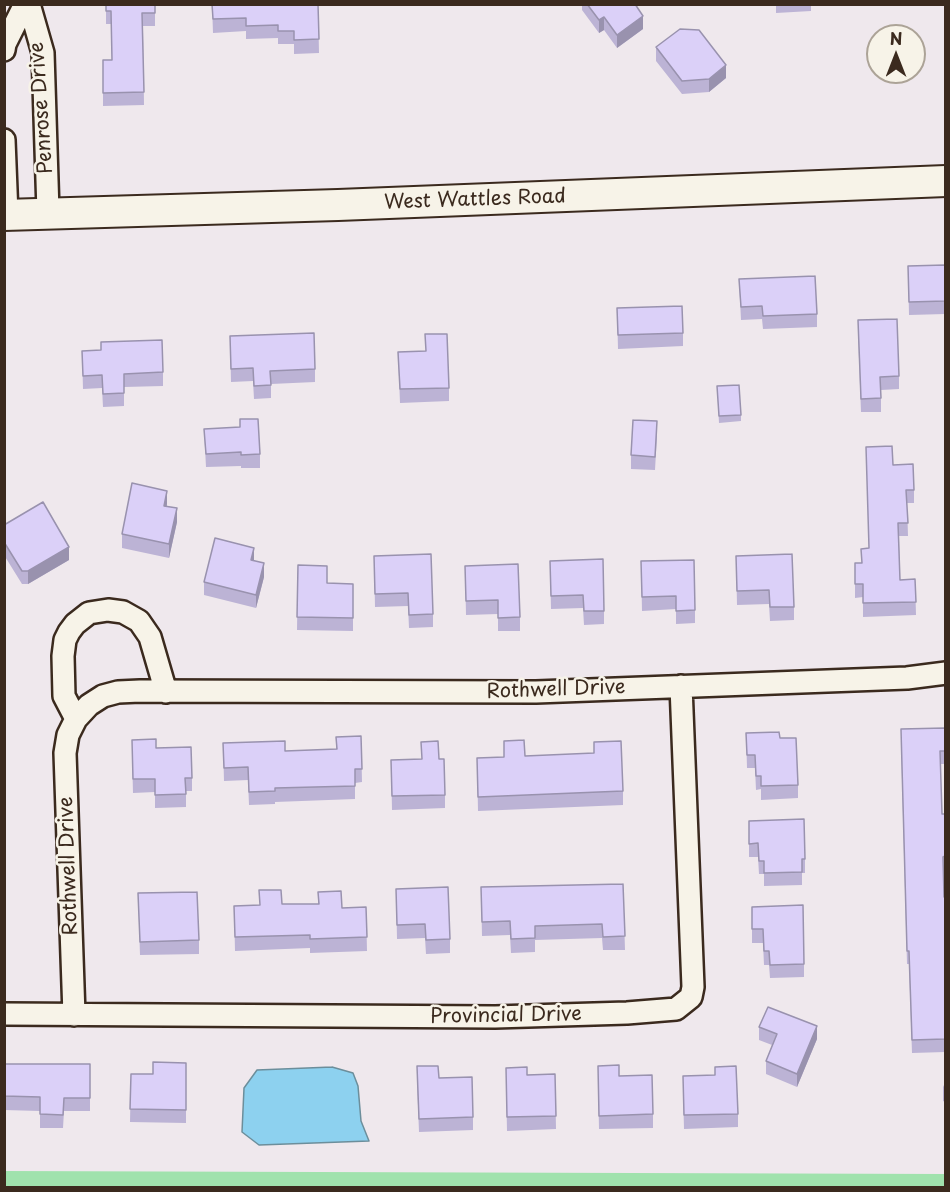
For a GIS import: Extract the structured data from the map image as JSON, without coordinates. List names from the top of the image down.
{
  "streets": {
    "street": [
      "Penrose Drive",
      "West Wattles Road",
      "Rothwell Drive",
      "Provincial Drive"
    ]
  },
  "crossings": [
    ["Penrose Drive", "West Wattles Road"],
    ["Rothwell Drive", "Provincial Drive"]
  ],
  "north": "top"
}
